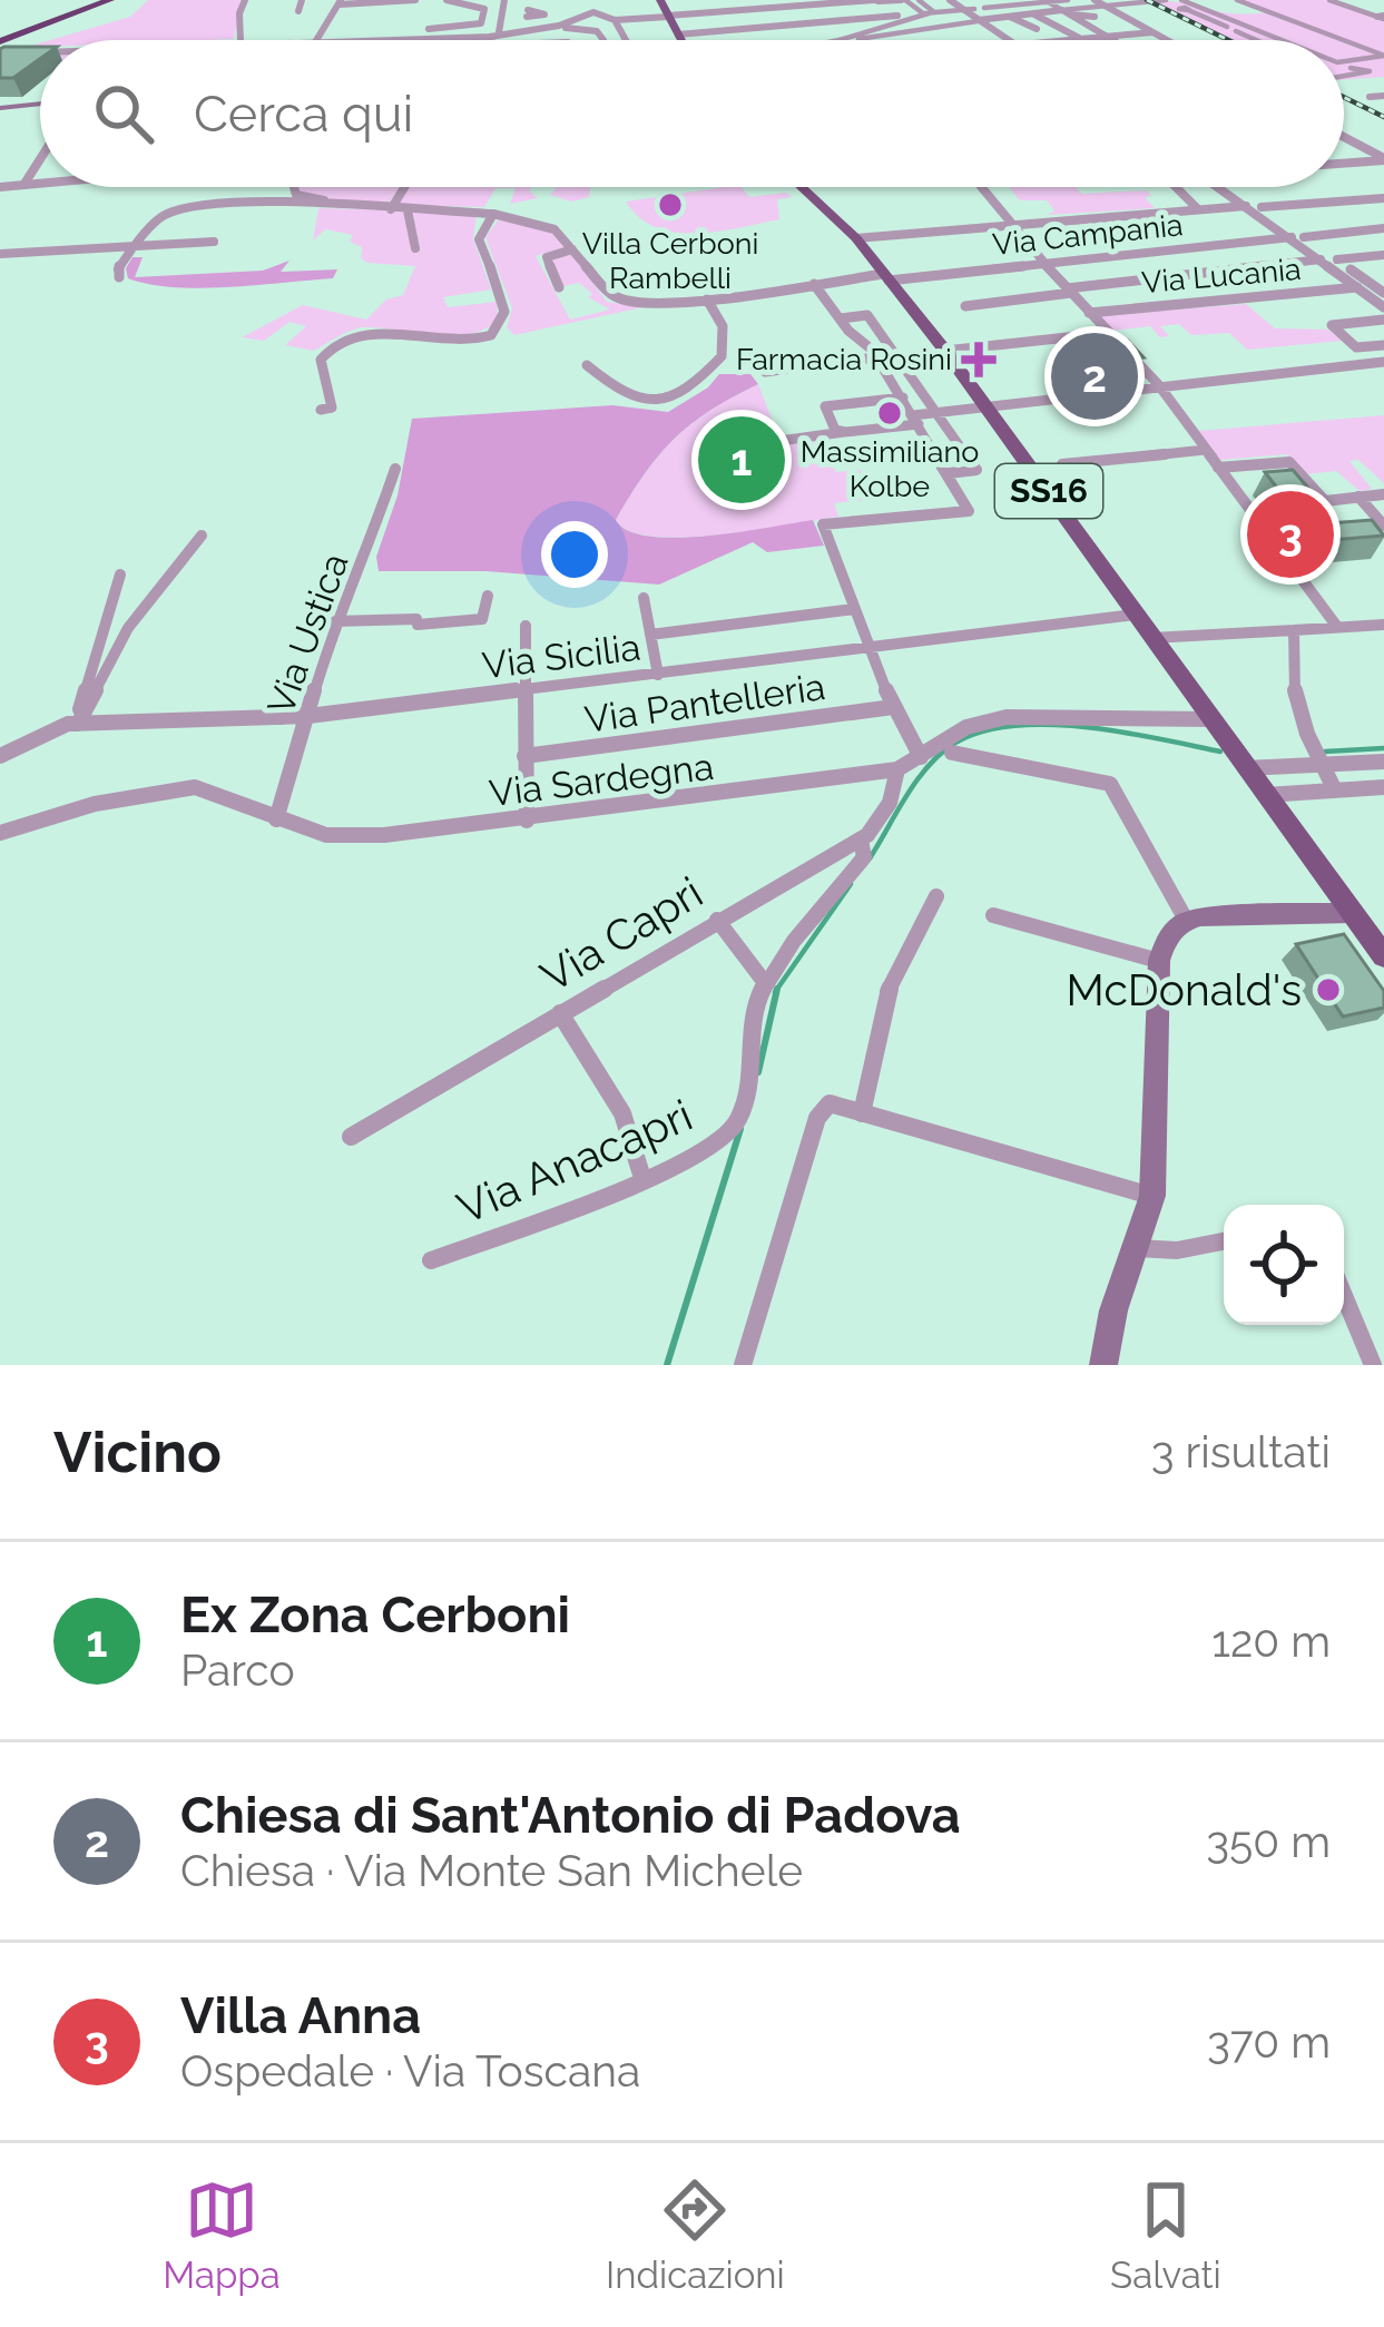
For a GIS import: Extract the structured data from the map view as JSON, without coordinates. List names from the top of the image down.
{
  "streets": {
    "main road": ["SS16"],
    "street": [
      "Via Campania",
      "Via Lucania",
      "Via Ustica",
      "Via Sicilia",
      "Via Pantelleria",
      "Via Sardegna",
      "Via Capri",
      "Via Anacapri"
    ]
  },
  "crossings": [
    ["Via Campania", "SS16"],
    ["SS16", "Via Sicilia"],
    ["SS16", "Via Sardegna"],
    ["Via Ustica", "Via Sicilia"],
    ["Via Ustica", "Via Sardegna"],
    ["Via Capri", "Via Anacapri"]
  ],
  "places": {
    "other": ["Villa Cerboni Rambelli", "Massimiliano Kolbe", "McDonald's"],
    "health": ["Farmacia Rosini"]
  },
  "page": {
    "search": "Cerca qui",
    "pins": ["2", "1", "3"],
    "heading": ["Vicino", "3 risultati"],
    "list": [
      {
        "mark": "1",
        "name": "Ex Zona Cerboni",
        "note": "Parco",
        "value": "120 m"
      },
      {
        "mark": "2",
        "name": "Chiesa di Sant'Antonio di Padova",
        "note": "Chiesa · Via Monte San Michele",
        "value": "350 m"
      },
      {
        "mark": "3",
        "name": "Villa Anna",
        "note": "Ospedale · Via Toscana",
        "value": "370 m"
      }
    ],
    "nav": ["Mappa", "Indicazioni", "Salvati"]
  }
}
